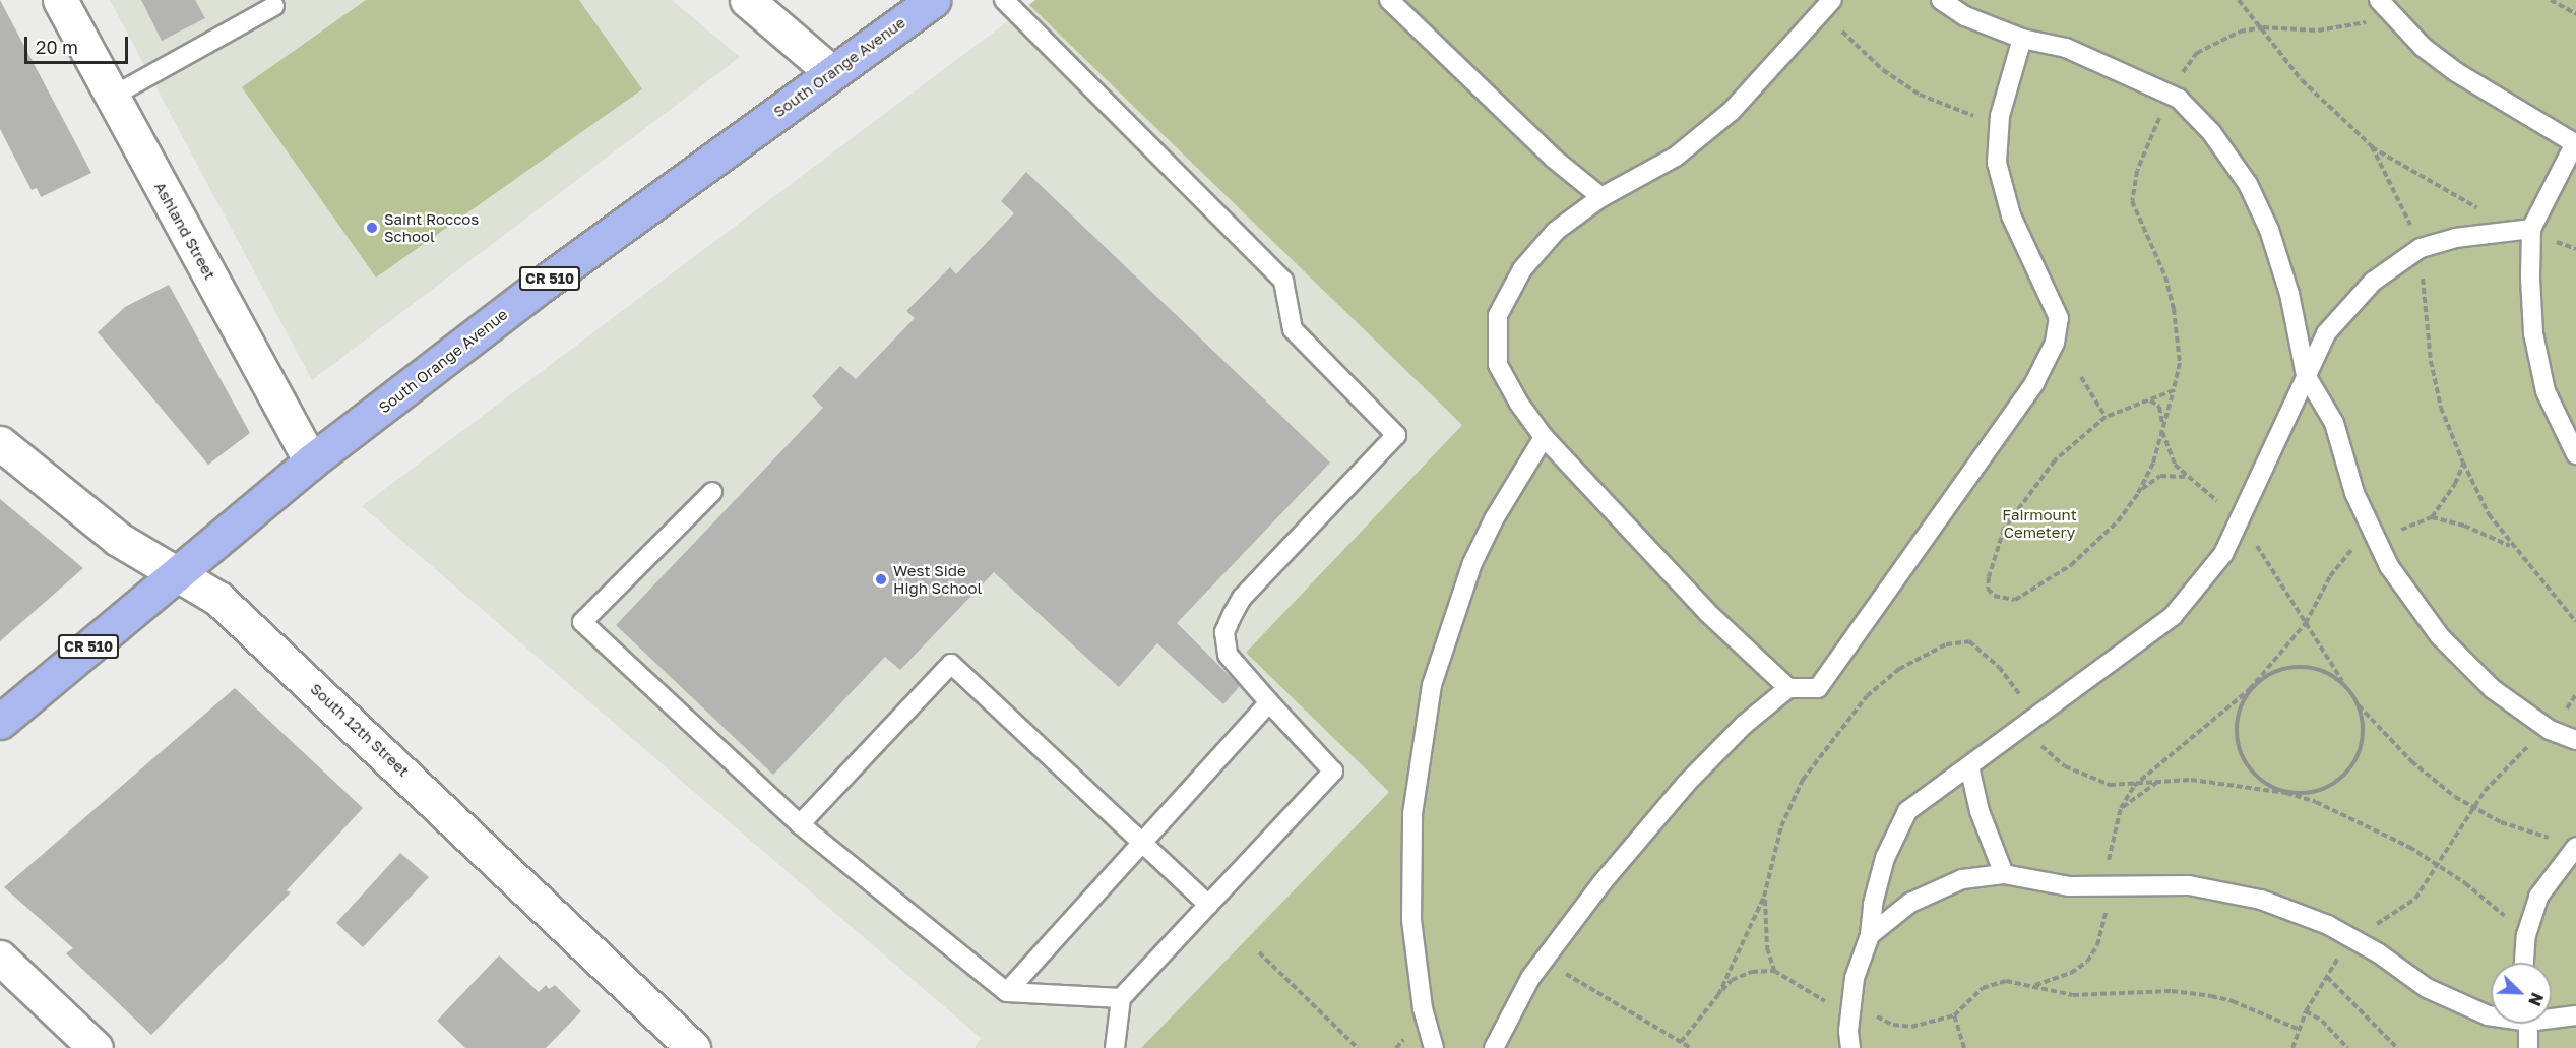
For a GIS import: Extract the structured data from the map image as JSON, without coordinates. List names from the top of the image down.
{
  "streets": {
    "main road": ["South Orange Avenue", "CR 510"],
    "street": ["Ashland Street", "South 12th Street"]
  },
  "crossings": [
    ["South Orange Avenue", "Ashland Street"],
    ["South Orange Avenue", "South 12th Street"]
  ],
  "parks": ["Fairmount Cemetery"],
  "places": ["Saint Roccos School", "West Side High School"],
  "scale_bar": "20 m",
  "north": "bottom right"
}
